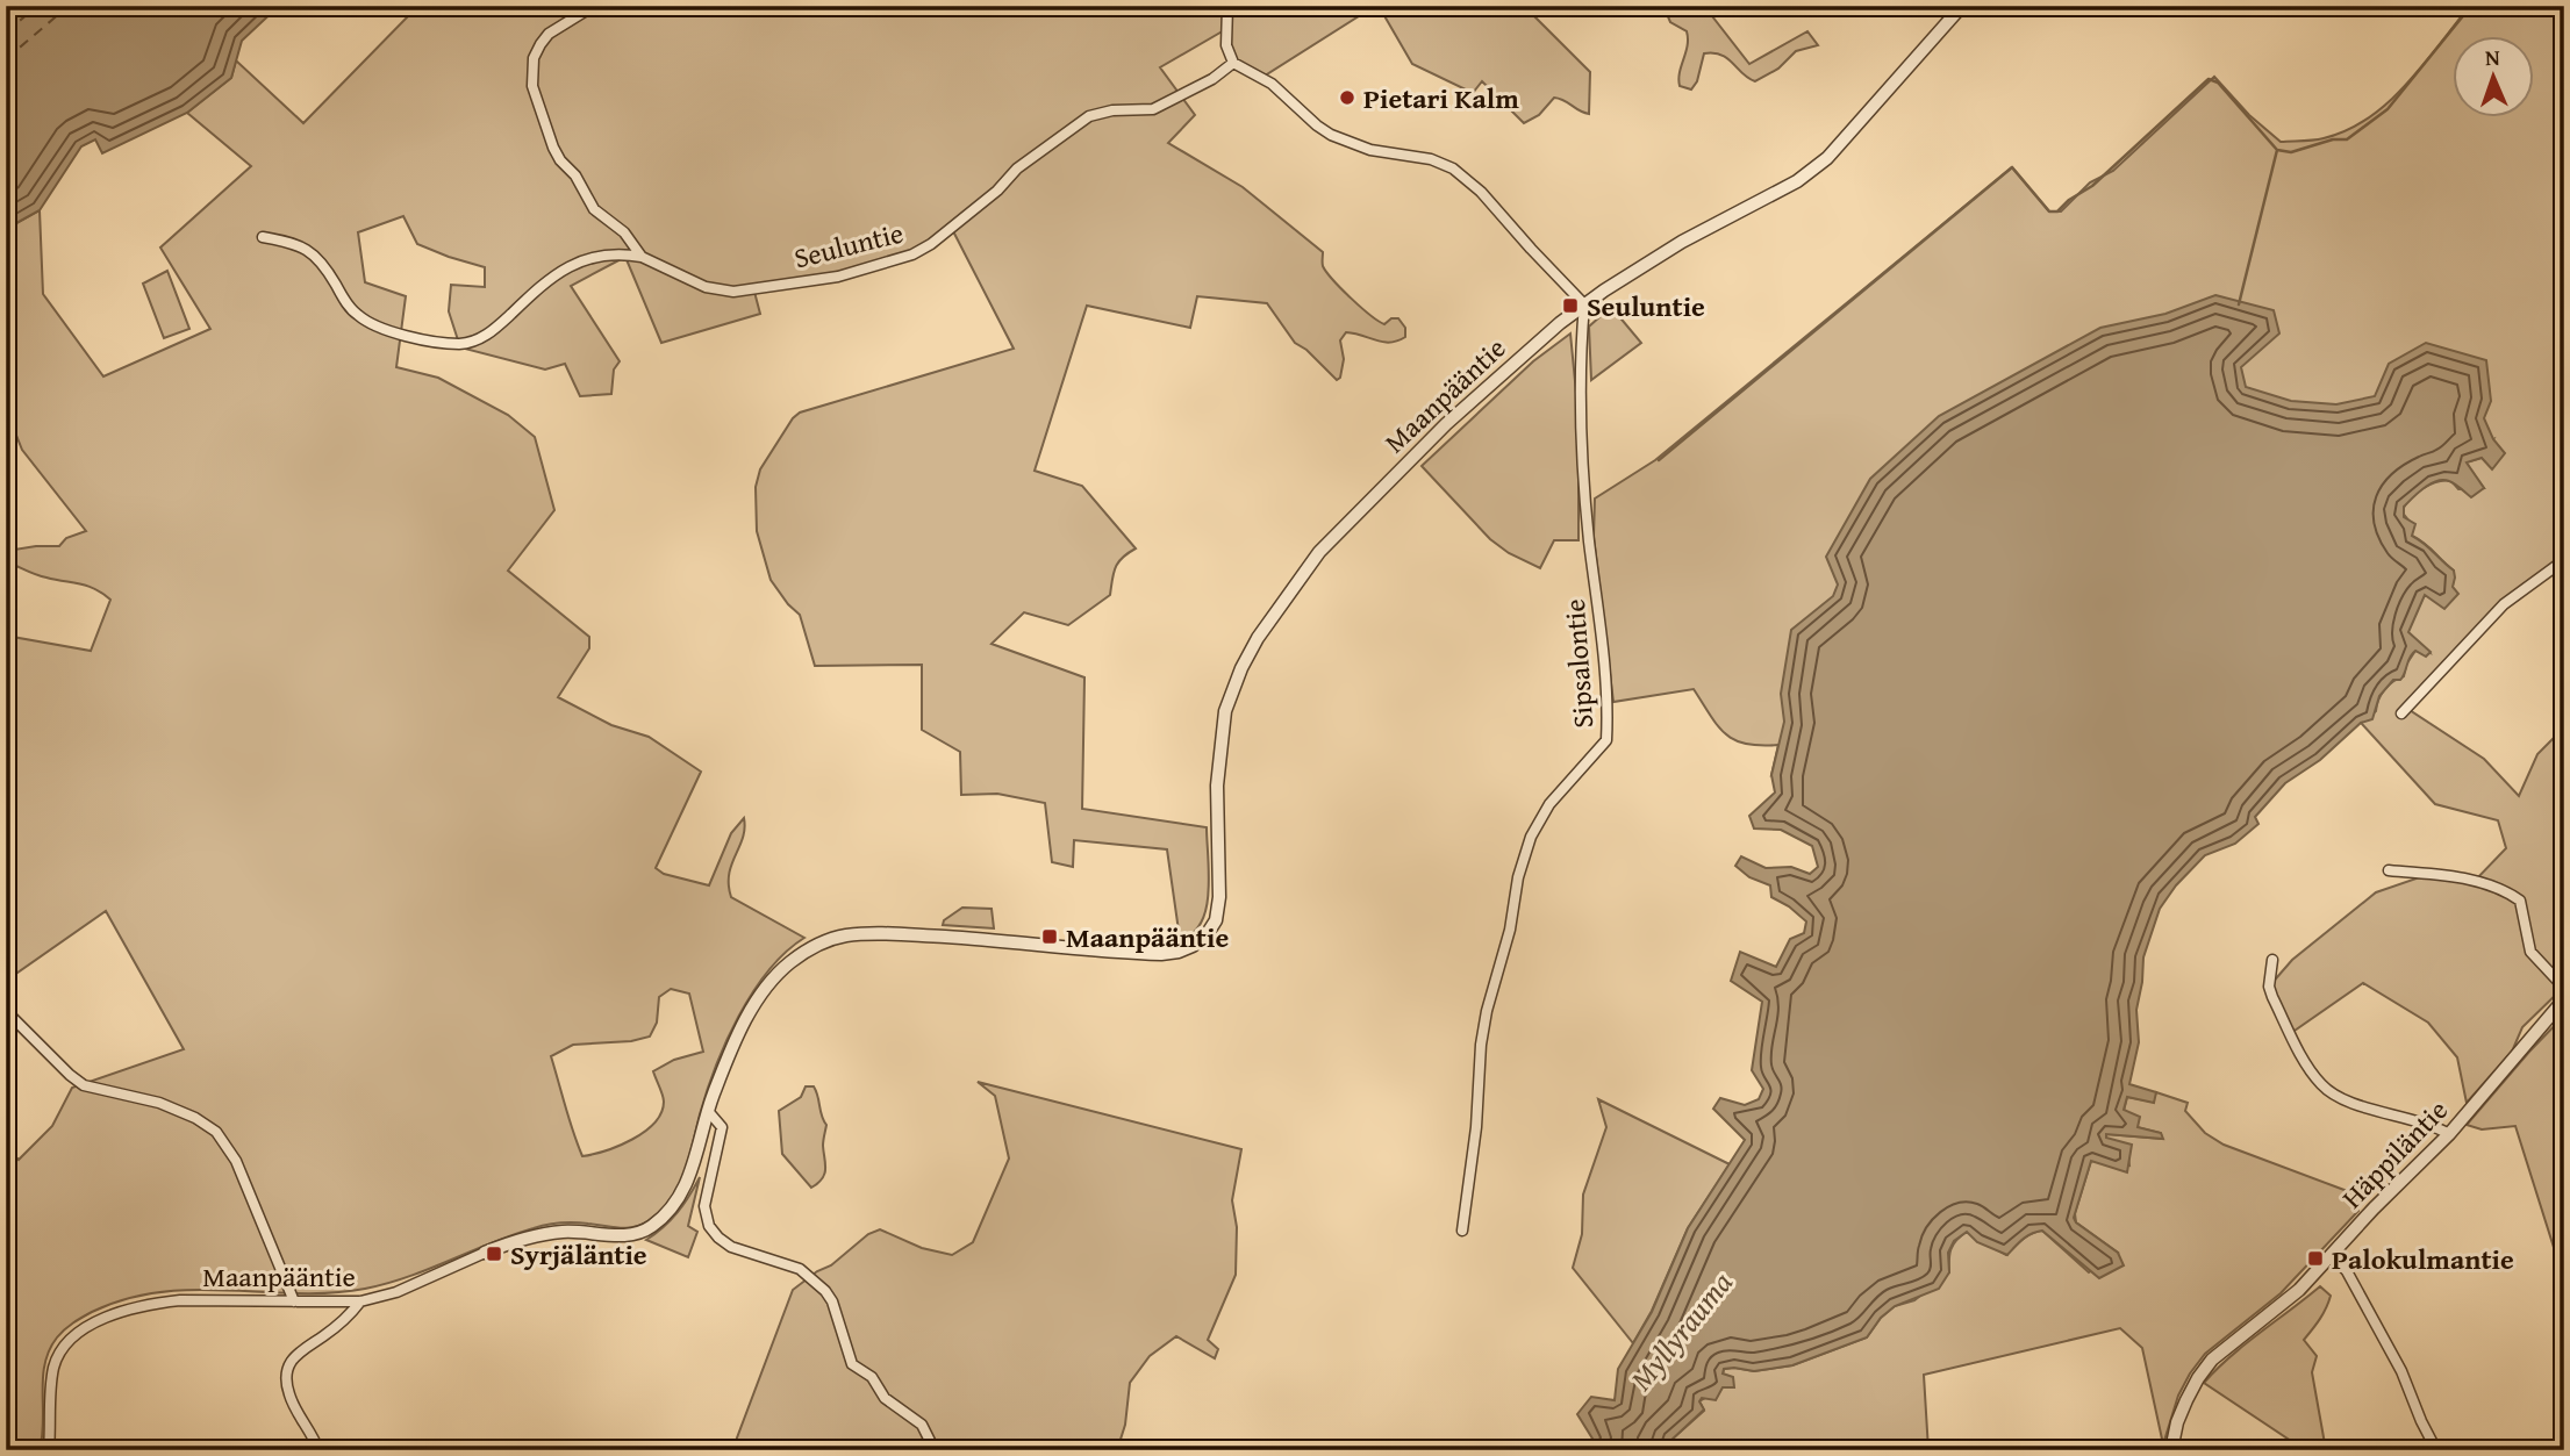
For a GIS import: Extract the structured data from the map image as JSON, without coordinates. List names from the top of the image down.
{
  "streets": {
    "street": [
      "Seuluntie",
      "Maanpääntie",
      "Sipsalontie",
      "Häppiläntie"
    ]
  },
  "crossings": [
    ["Maanpääntie", "Sipsalontie"]
  ],
  "water": ["Myllyrauma"],
  "places": {
    "other": ["Pietari Kalm"],
    "transit": [
      "Seuluntie",
      "Maanpääntie",
      "Syrjäläntie",
      "Palokulmantie"
    ]
  },
  "north": "top"
}
